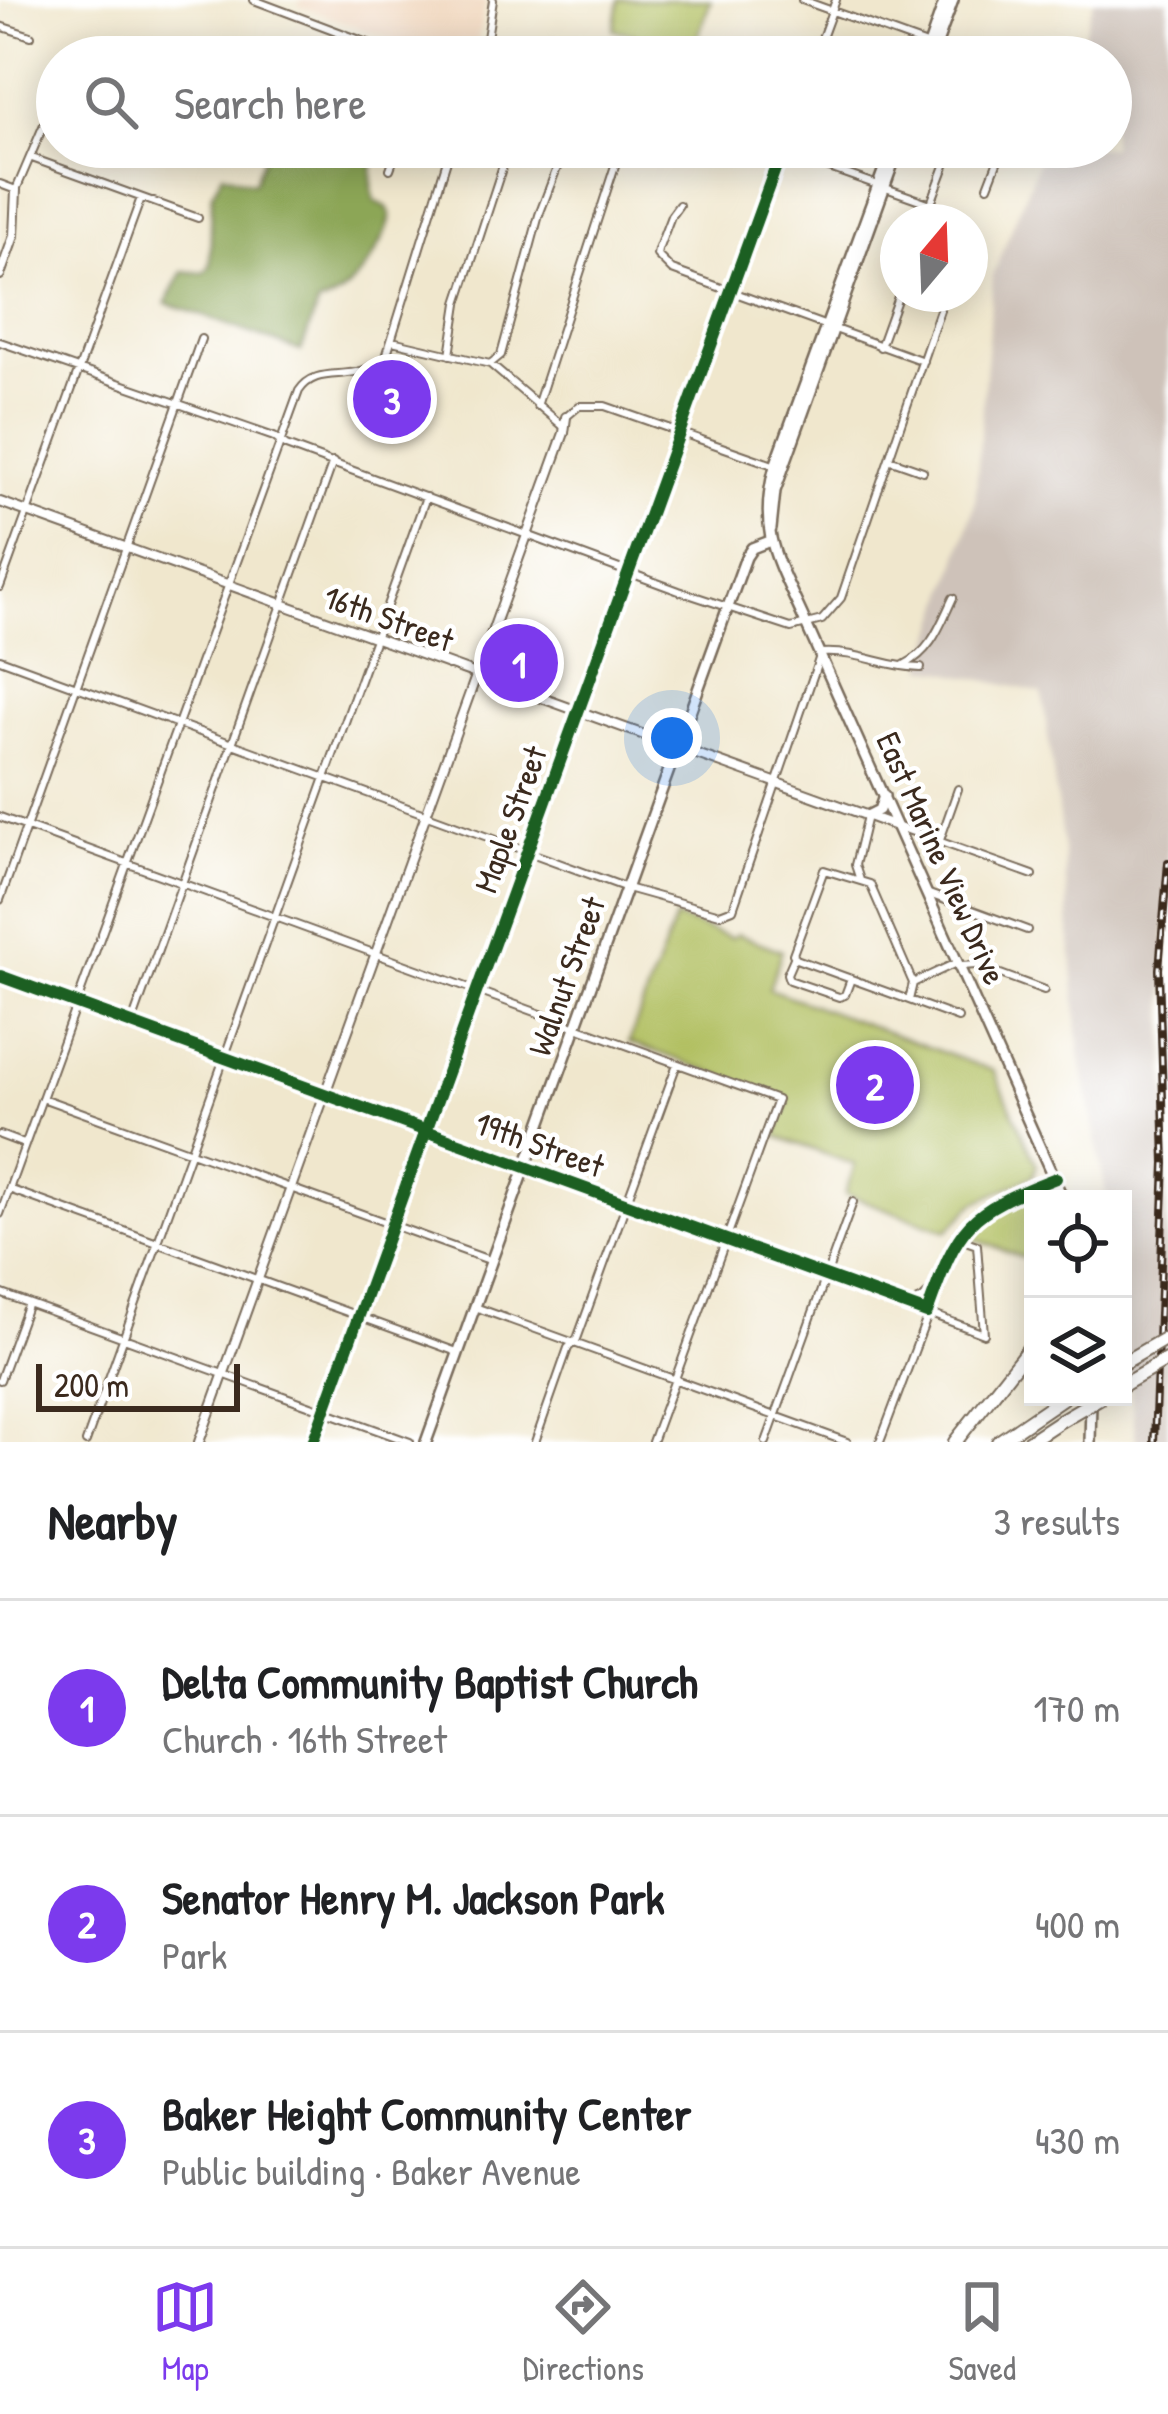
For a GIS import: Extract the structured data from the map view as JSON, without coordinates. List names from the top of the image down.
{
  "streets": {
    "main road": ["East Marine View Drive", "Walnut Street"],
    "street": ["16th Street", "Maple Street", "19th Street"]
  },
  "crossings": [
    ["16th Street", "Maple Street"],
    ["16th Street", "East Marine View Drive"],
    ["16th Street", "Walnut Street"],
    ["Maple Street", "19th Street"],
    ["East Marine View Drive", "Walnut Street"],
    ["Walnut Street", "19th Street"]
  ],
  "scale_bar": "200 m",
  "north": "top",
  "page": {
    "search": "Search here",
    "pins": ["3", "1", "2"],
    "scale": "200 m",
    "heading": ["Nearby", "3 results"],
    "list": [
      {
        "mark": "1",
        "name": "Delta Community Baptist Church",
        "note": "Church · 16th Street",
        "value": "170 m"
      },
      {
        "mark": "2",
        "name": "Senator Henry M. Jackson Park",
        "note": "Park",
        "value": "400 m"
      },
      {
        "mark": "3",
        "name": "Baker Height Community Center",
        "note": "Public building · Baker Avenue",
        "value": "430 m"
      }
    ],
    "nav": ["Map", "Directions", "Saved"]
  }
}
